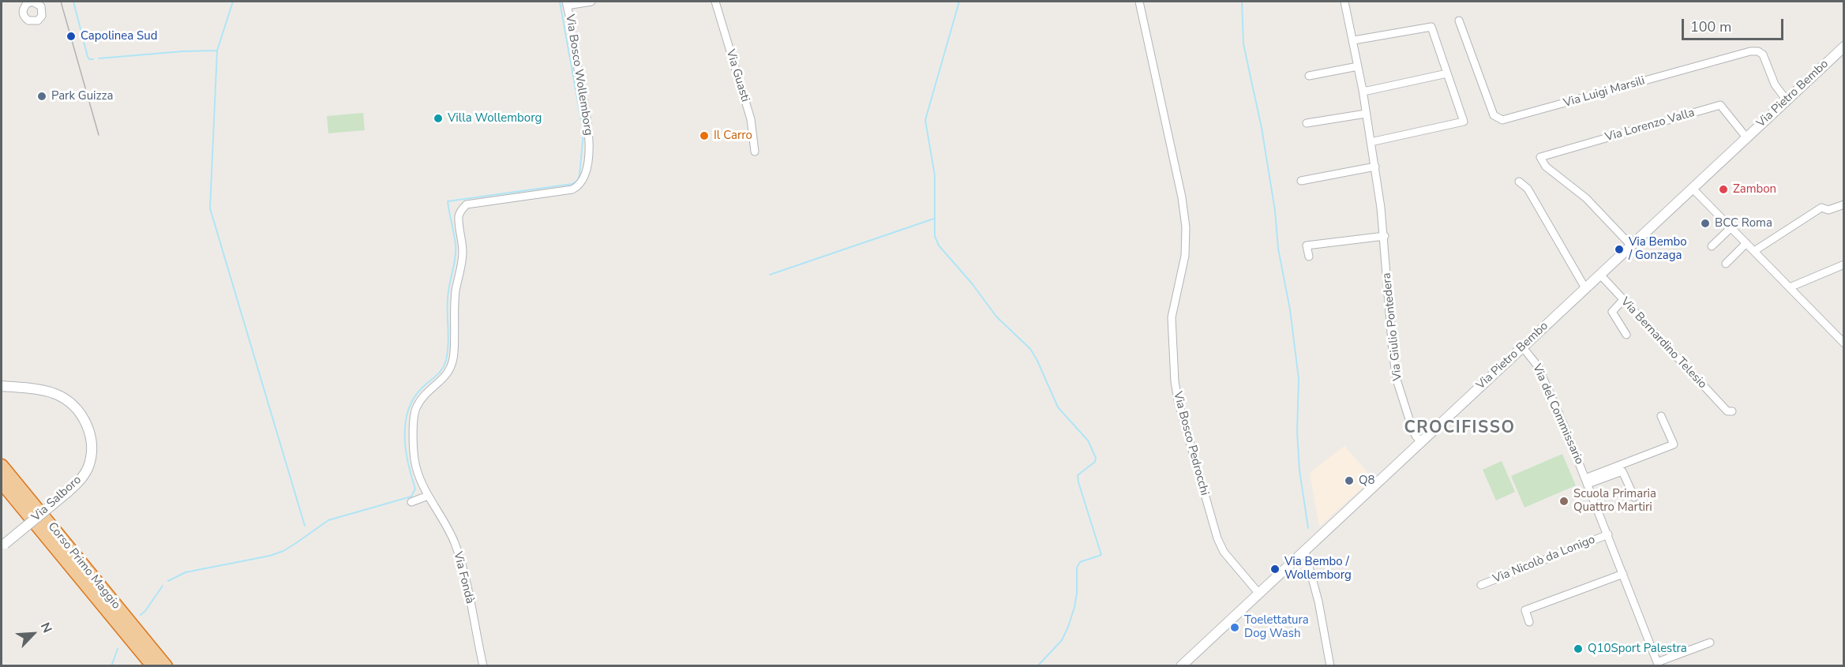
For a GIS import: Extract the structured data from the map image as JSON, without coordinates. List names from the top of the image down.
{
  "streets": {
    "highway": ["Corso Primo Maggio"],
    "main road": ["Via Pietro Bembo", "Via Salboro"],
    "street": [
      "Via Bosco Wollemborg",
      "Via Guasti",
      "Via Luigi Marsili",
      "Via Lorenzo Valla",
      "Via Giulio Pontedera",
      "Via Bernardino Telesio",
      "Via del Commissario",
      "Via Bosco Pedrocchi",
      "Via Nicolò da Lonigo",
      "Via Fondà"
    ]
  },
  "crossings": [
    ["Via Bosco Wollemborg", "Via Fondà"],
    ["Via Luigi Marsili", "Via Pietro Bembo"],
    ["Via Pietro Bembo", "Via Lorenzo Valla"],
    ["Via Pietro Bembo", "Via Giulio Pontedera"],
    ["Via Pietro Bembo", "Via Bernardino Telesio"],
    ["Via Pietro Bembo", "Via del Commissario"],
    ["Via Pietro Bembo", "Via Bosco Pedrocchi"],
    ["Via del Commissario", "Via Nicolò da Lonigo"]
  ],
  "districts": ["CROCIFISSO"],
  "places": [
    "Capolinea Sud",
    "Park Guizza",
    "Villa Wollemborg",
    "Il Carro",
    "Zambon",
    "BCC Roma",
    "Via Bembo / Gonzaga",
    "Q8",
    "Scuola Primaria Quattro Martiri",
    "Via Bembo / Wollemborg",
    "Toelettatura Dog Wash",
    "Q10Sport Palestra"
  ],
  "scale_bar": "100 m",
  "north": "top right"
}
